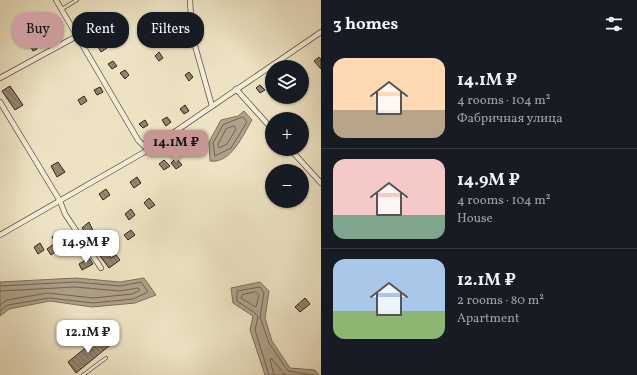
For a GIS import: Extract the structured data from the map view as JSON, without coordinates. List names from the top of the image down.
{
  "page": {
    "heading": "3 homes",
    "chip": ["Buy", "Rent", "Filters"],
    "list": [
      {
        "name": "14.1M ₽",
        "note": "4 rooms · 104 m² · Фабричная улица"
      },
      {
        "name": "14.9M ₽",
        "note": "4 rooms · 104 m² · House"
      },
      {
        "name": "12.1M ₽",
        "note": "2 rooms · 80 m² · Apartment"
      }
    ],
    "map_buttons": ["+", "−"],
    "price": ["14.1M ₽", "14.9M ₽", "12.1M ₽"]
  }
}
